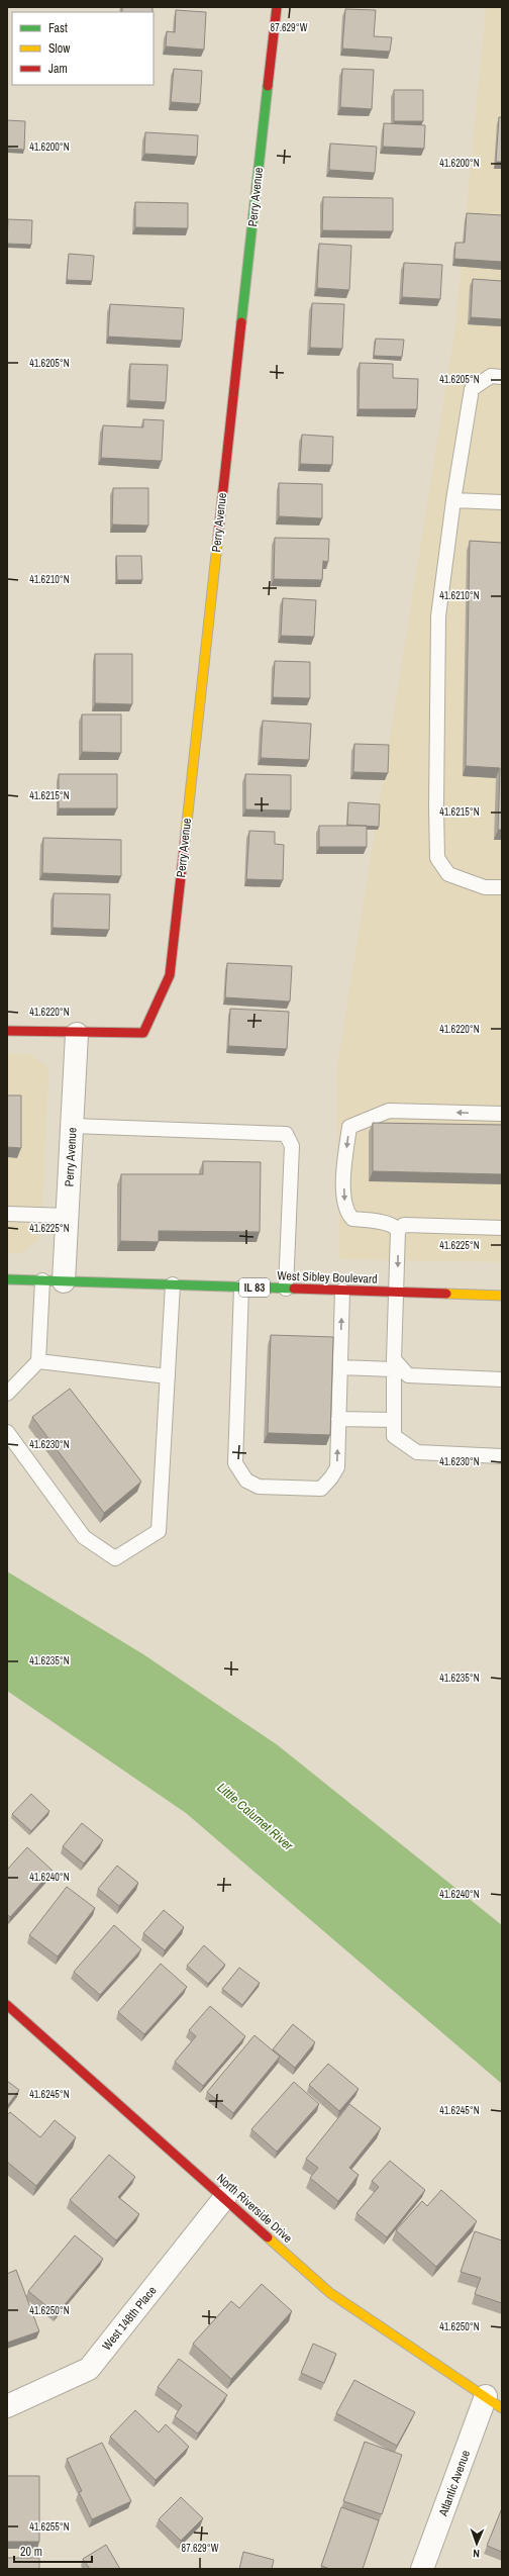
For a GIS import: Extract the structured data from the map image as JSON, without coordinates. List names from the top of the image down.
{
  "streets": {
    "street": [
      "Perry Avenue",
      "West Sibley Boulevard",
      "IL 83",
      "North Riverside Drive",
      "West 148th Place",
      "Atlantic Avenue"
    ]
  },
  "crossings": [
    ["Perry Avenue", "West Sibley Boulevard"],
    ["North Riverside Drive", "West 148th Place"],
    ["North Riverside Drive", "Atlantic Avenue"]
  ],
  "water": ["Little Calumet River"],
  "legend": ["Fast", "Slow", "Jam"],
  "scale_bar": "20 m",
  "north": "bottom",
  "coordinates": [
    "87.629°W",
    "41.6200°N",
    "41.6205°N",
    "41.6210°N",
    "41.6215°N",
    "41.6220°N",
    "41.6225°N",
    "41.6230°N",
    "41.6235°N",
    "41.6240°N",
    "41.6245°N",
    "41.6250°N",
    "41.6255°N"
  ]
}
